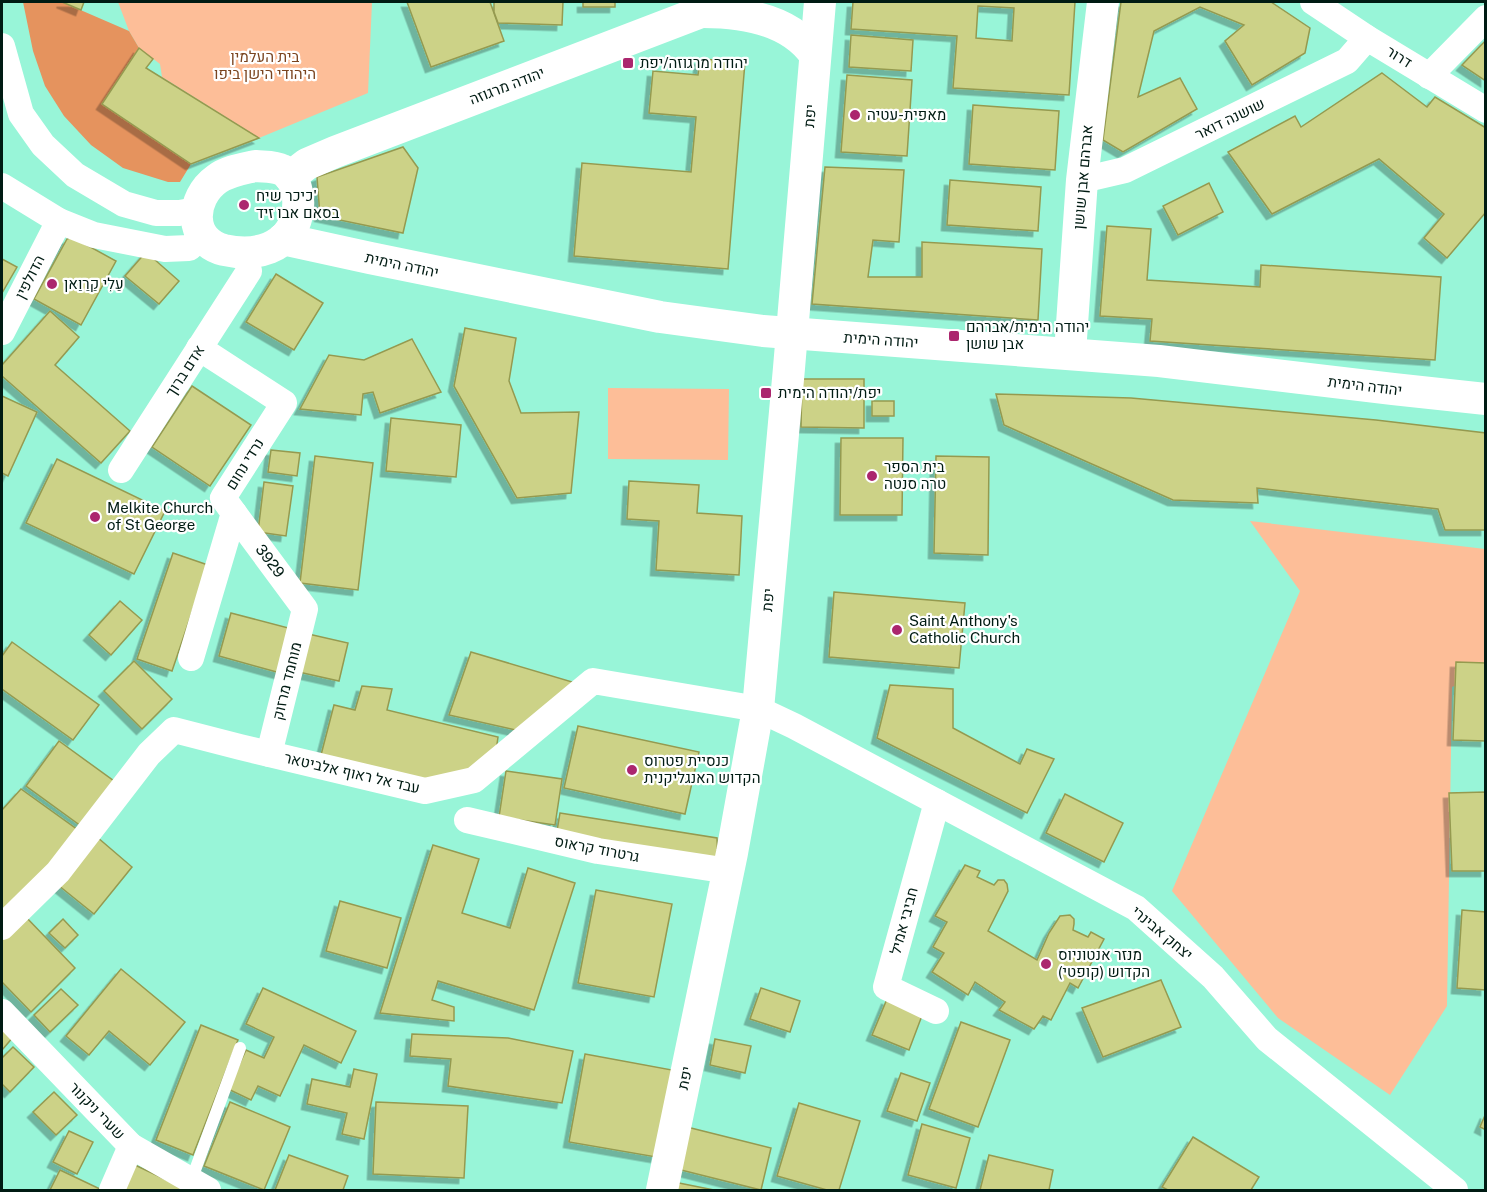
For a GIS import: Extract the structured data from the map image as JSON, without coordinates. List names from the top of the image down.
{
  "streets": {
    "street": [
      "דרור",
      "יהודה מרגוזה",
      "יפת",
      "שושנה דואר",
      "אברהם אבן שושן",
      "יהודה הימית",
      "הדולפין",
      "אדם ברוך",
      "נרדי נחום",
      "3929",
      "מוחמד מרזוק",
      "עבד אל ראוף אלביטאר",
      "גרטרוד קראוס",
      "חביבי אמיל",
      "יצחק אבינרי",
      "שערי ניקנור"
    ]
  },
  "crossings": [
    ["דרור", "שושנה דואר"],
    ["יהודה מרגוזה", "יהודה הימית"],
    ["יפת", "עבד אל ראוף אלביטאר"],
    ["יפת", "גרטרוד קראוס"],
    ["יפת", "יצחק אבינרי"],
    ["שושנה דואר", "אברהם אבן שושן"],
    ["אברהם אבן שושן", "יהודה הימית"],
    ["אדם ברוך", "נרדי נחום"],
    ["נרדי נחום", "3929"],
    ["3929", "מוחמד מרזוק"],
    ["מוחמד מרזוק", "עבד אל ראוף אלביטאר"],
    ["עבד אל ראוף אלביטאר", "יצחק אבינרי"],
    ["חביבי אמיל", "יצחק אבינרי"]
  ],
  "parks": ["בית העלמין היהודי הישן ביפו"],
  "places": {
    "transit": ["יהודה מרגוזה/יפת", "יהודה הימית/אברהם אבן שושן", "יפת/יהודה הימית"],
    "other": [
      "מאפית-עטיה",
      "כיכר שיח' בסאם אבו זיד",
      "עַלִי קַרַוַאן",
      "בית הספר טרה סנטה",
      "Melkite Church of St George",
      "Saint Anthony's Catholic Church",
      "כנסיית פטרוס הקדוש האנגליקנית",
      "מנזר אנטוניוס הקדוש (קופטי)"
    ]
  }
}
